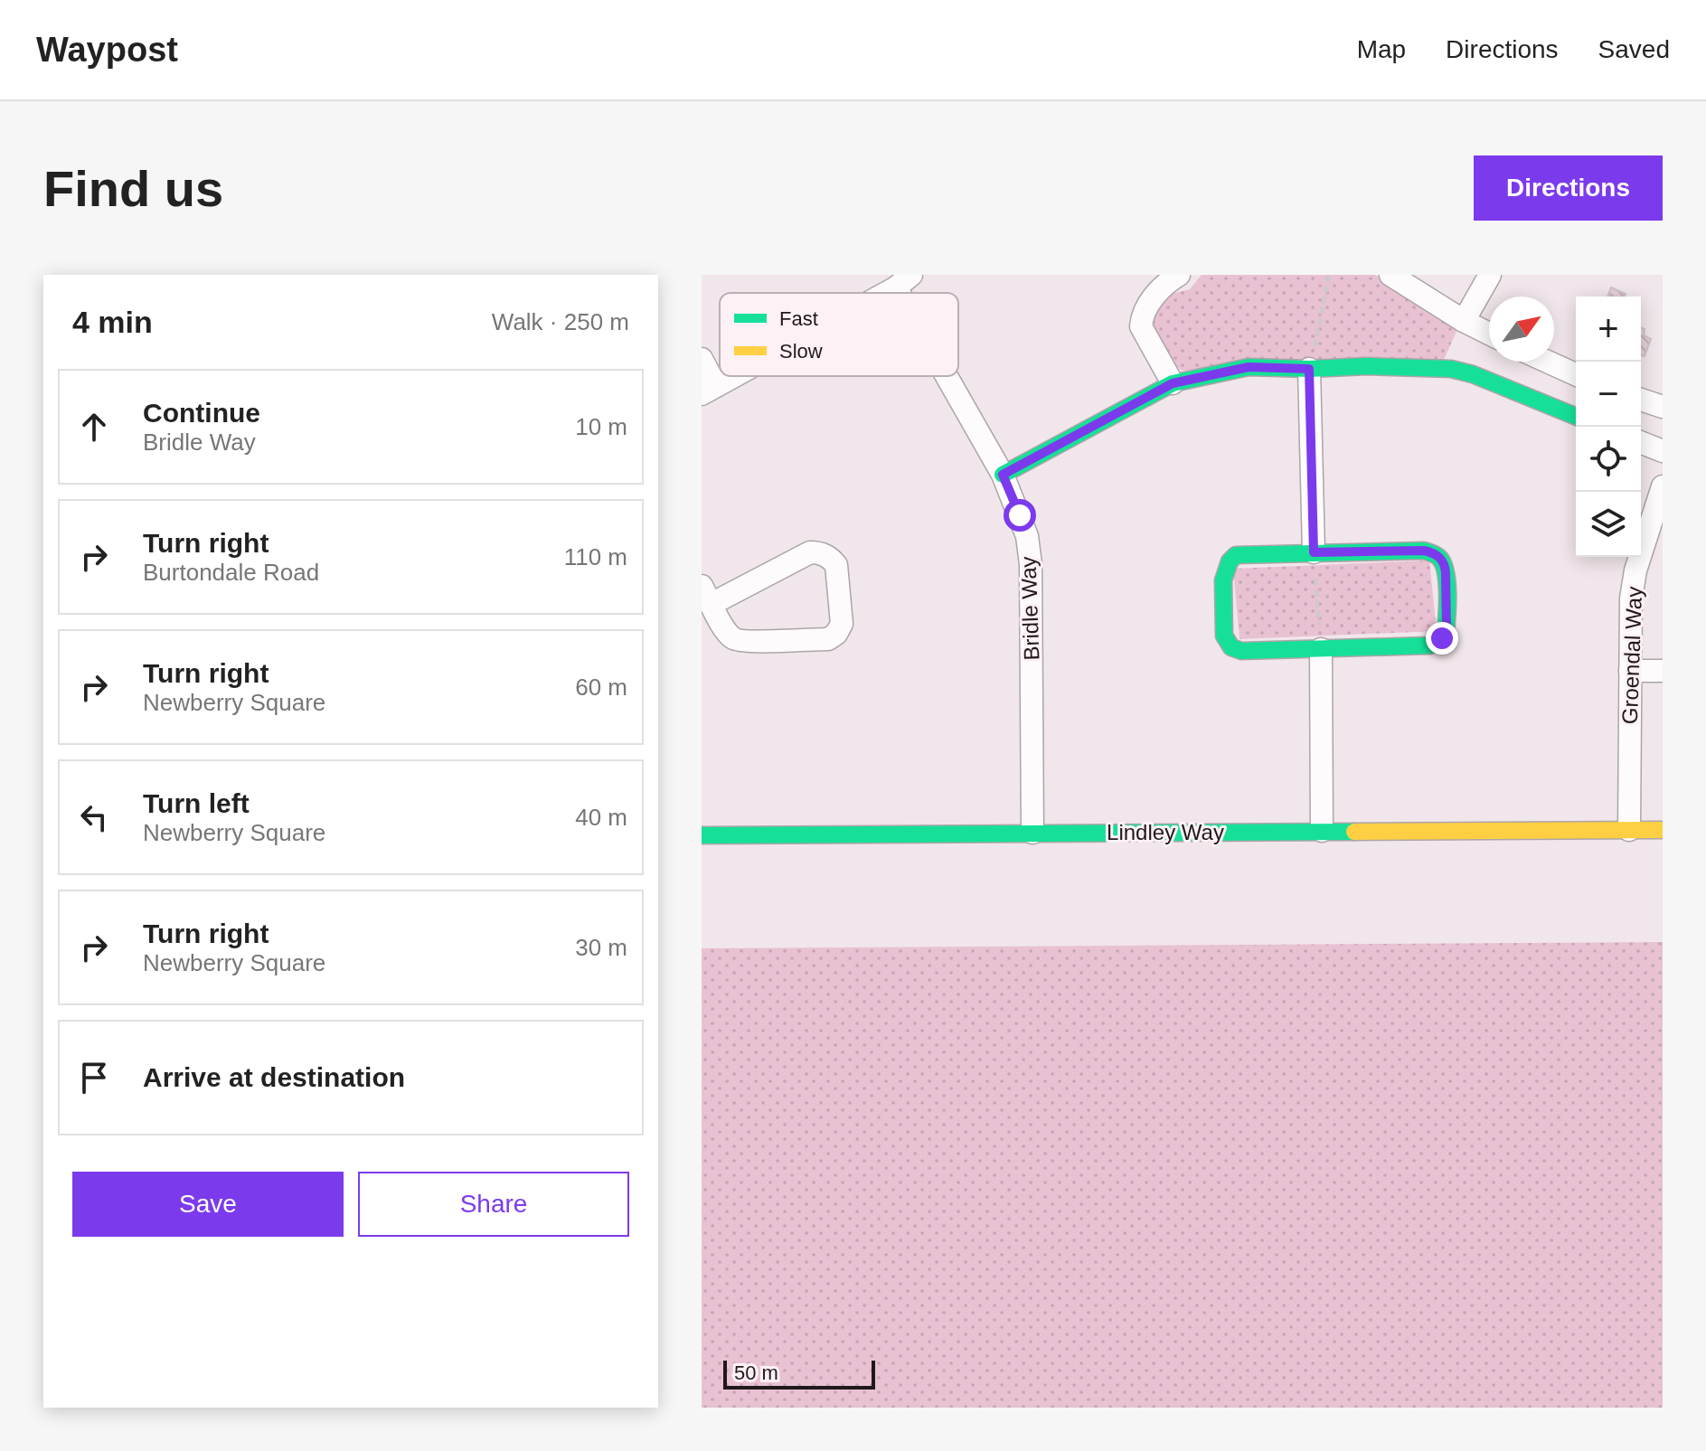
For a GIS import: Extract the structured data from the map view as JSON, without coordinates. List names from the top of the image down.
{
  "streets": {
    "street": ["Bridle Way", "Groendal Way", "Lindley Way"]
  },
  "crossings": [
    ["Bridle Way", "Lindley Way"],
    ["Groendal Way", "Lindley Way"]
  ],
  "legend": ["Fast", "Slow"],
  "scale_bar": "50 m",
  "north": "top right",
  "page": {
    "header": "Waypost",
    "nav": ["Map", "Directions", "Saved"],
    "buttons": [
      "Directions",
      ["Save", "Share"]
    ],
    "title": "Find us",
    "heading": ["4 min", "Walk · 250 m"],
    "map_buttons": ["+", "−"],
    "list": [
      ["Continue", "Bridle Way", "10 m"],
      ["Turn right", "Burtondale Road", "110 m"],
      ["Turn right", "Newberry Square", "60 m"],
      ["Turn left", "Newberry Square", "40 m"],
      ["Turn right", "Newberry Square", "30 m"],
      "Arrive at destination"
    ],
    "scale": "50 m"
  }
}
